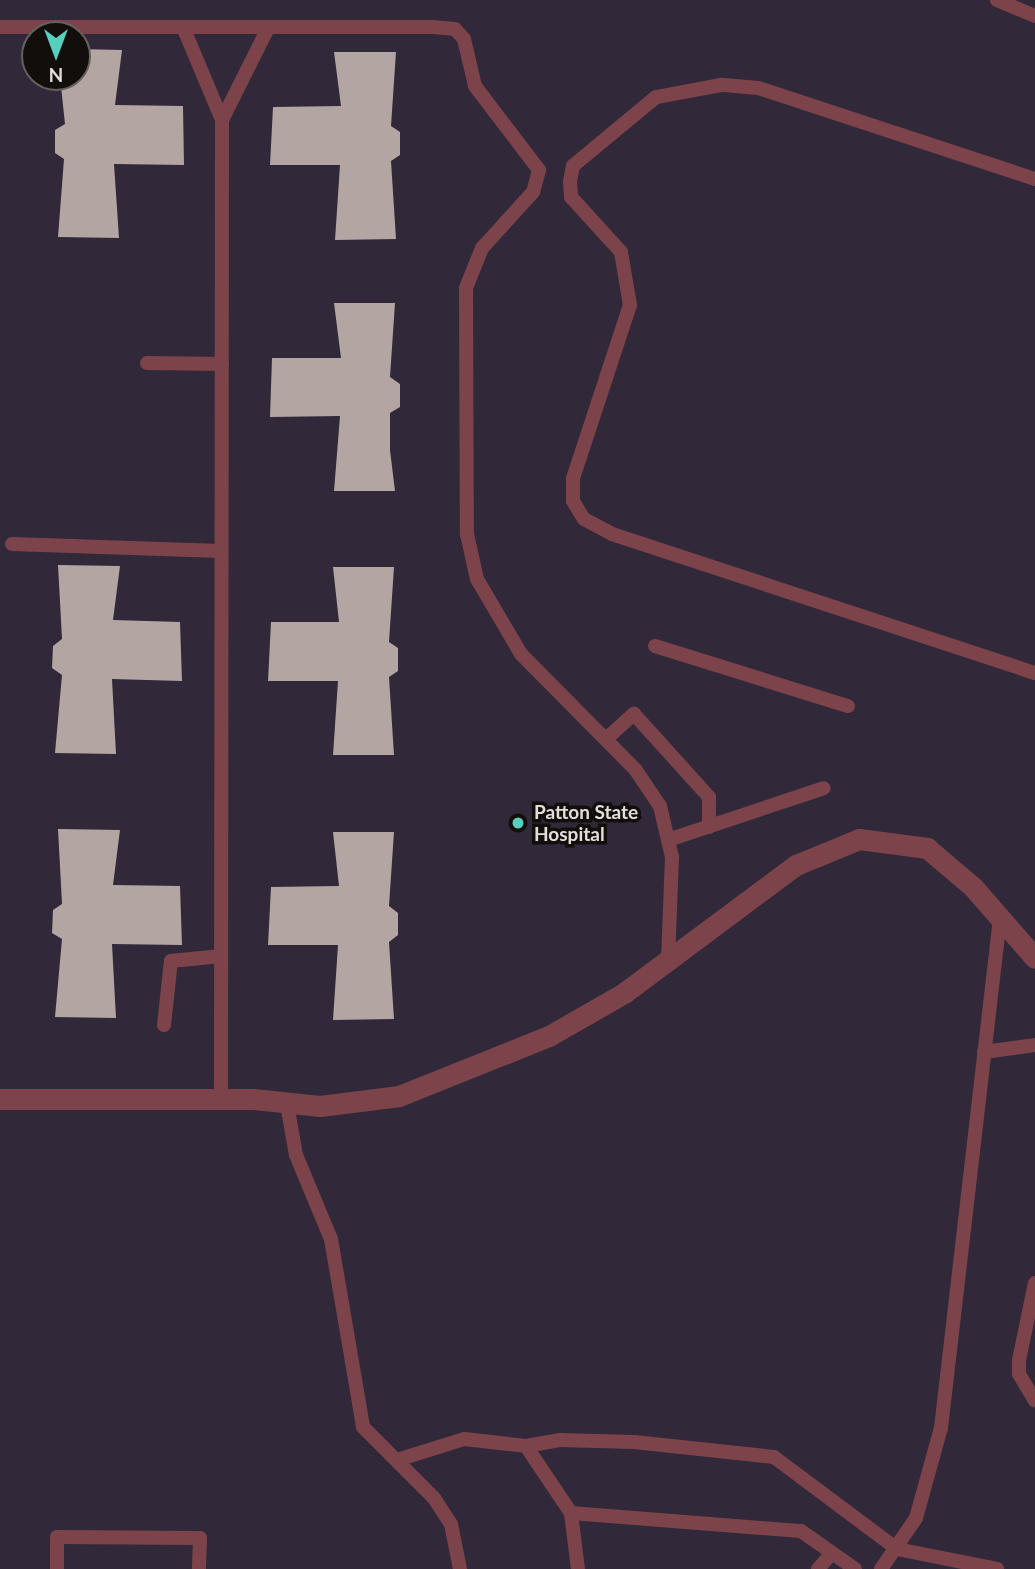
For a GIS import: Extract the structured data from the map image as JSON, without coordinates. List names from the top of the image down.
{
  "places": ["Patton State Hospital"],
  "north": "bottom"
}
